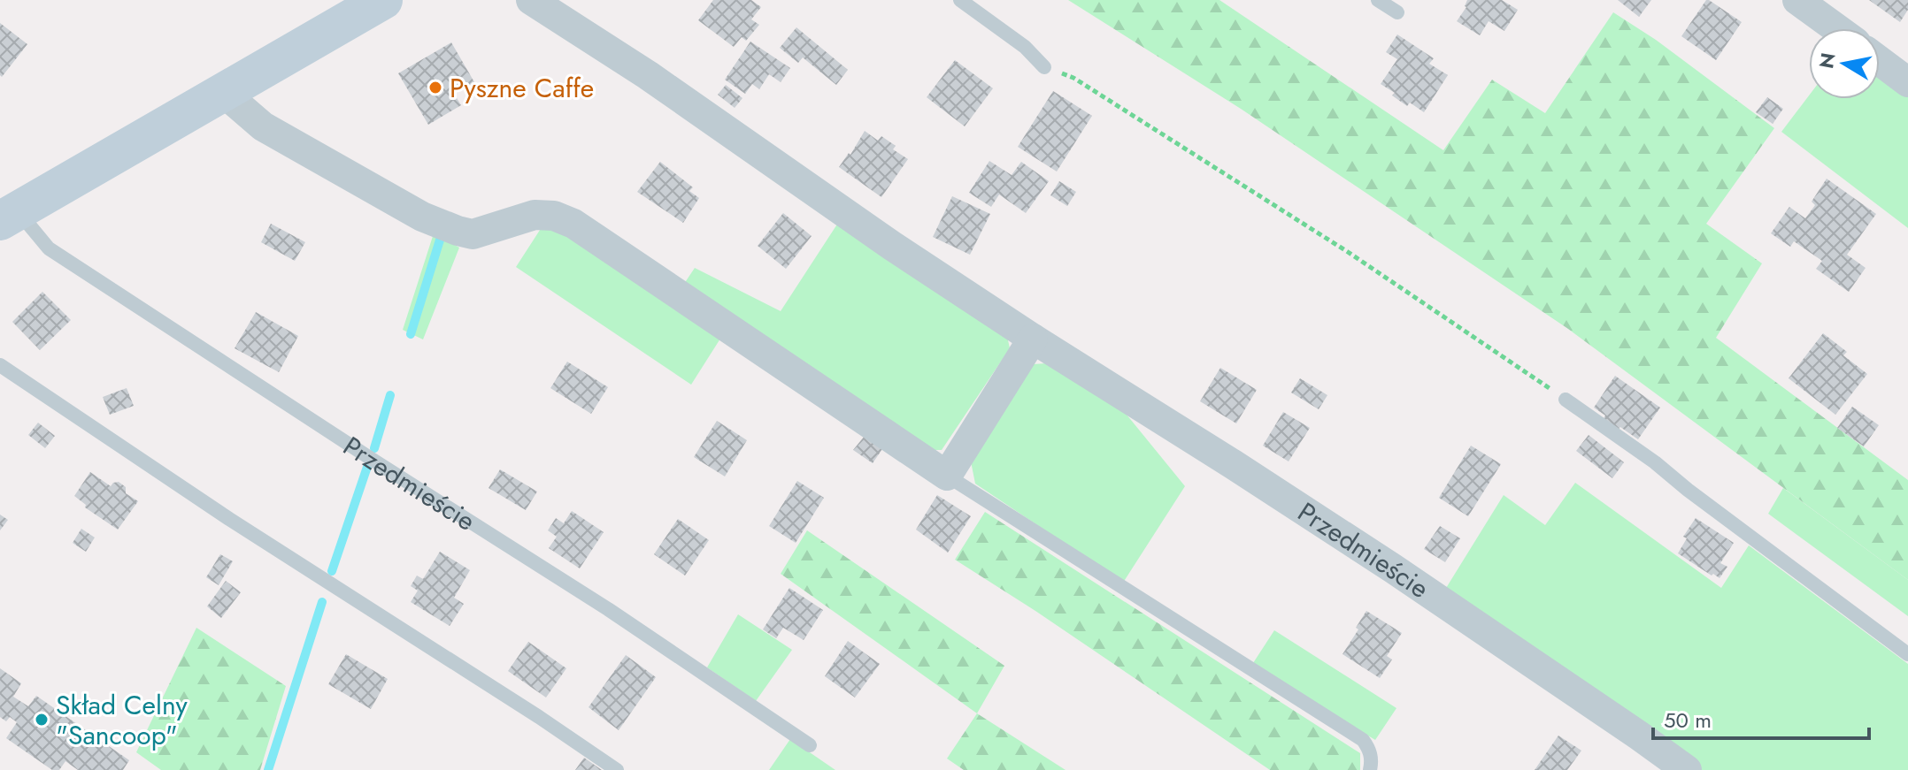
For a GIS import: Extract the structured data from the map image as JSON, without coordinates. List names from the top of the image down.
{
  "streets": {
    "street": ["Przedmieście"]
  },
  "places": ["Pyszne Caffe", "Skład Celny \"Sancoop\""],
  "scale_bar": "50 m",
  "north": "left"
}
